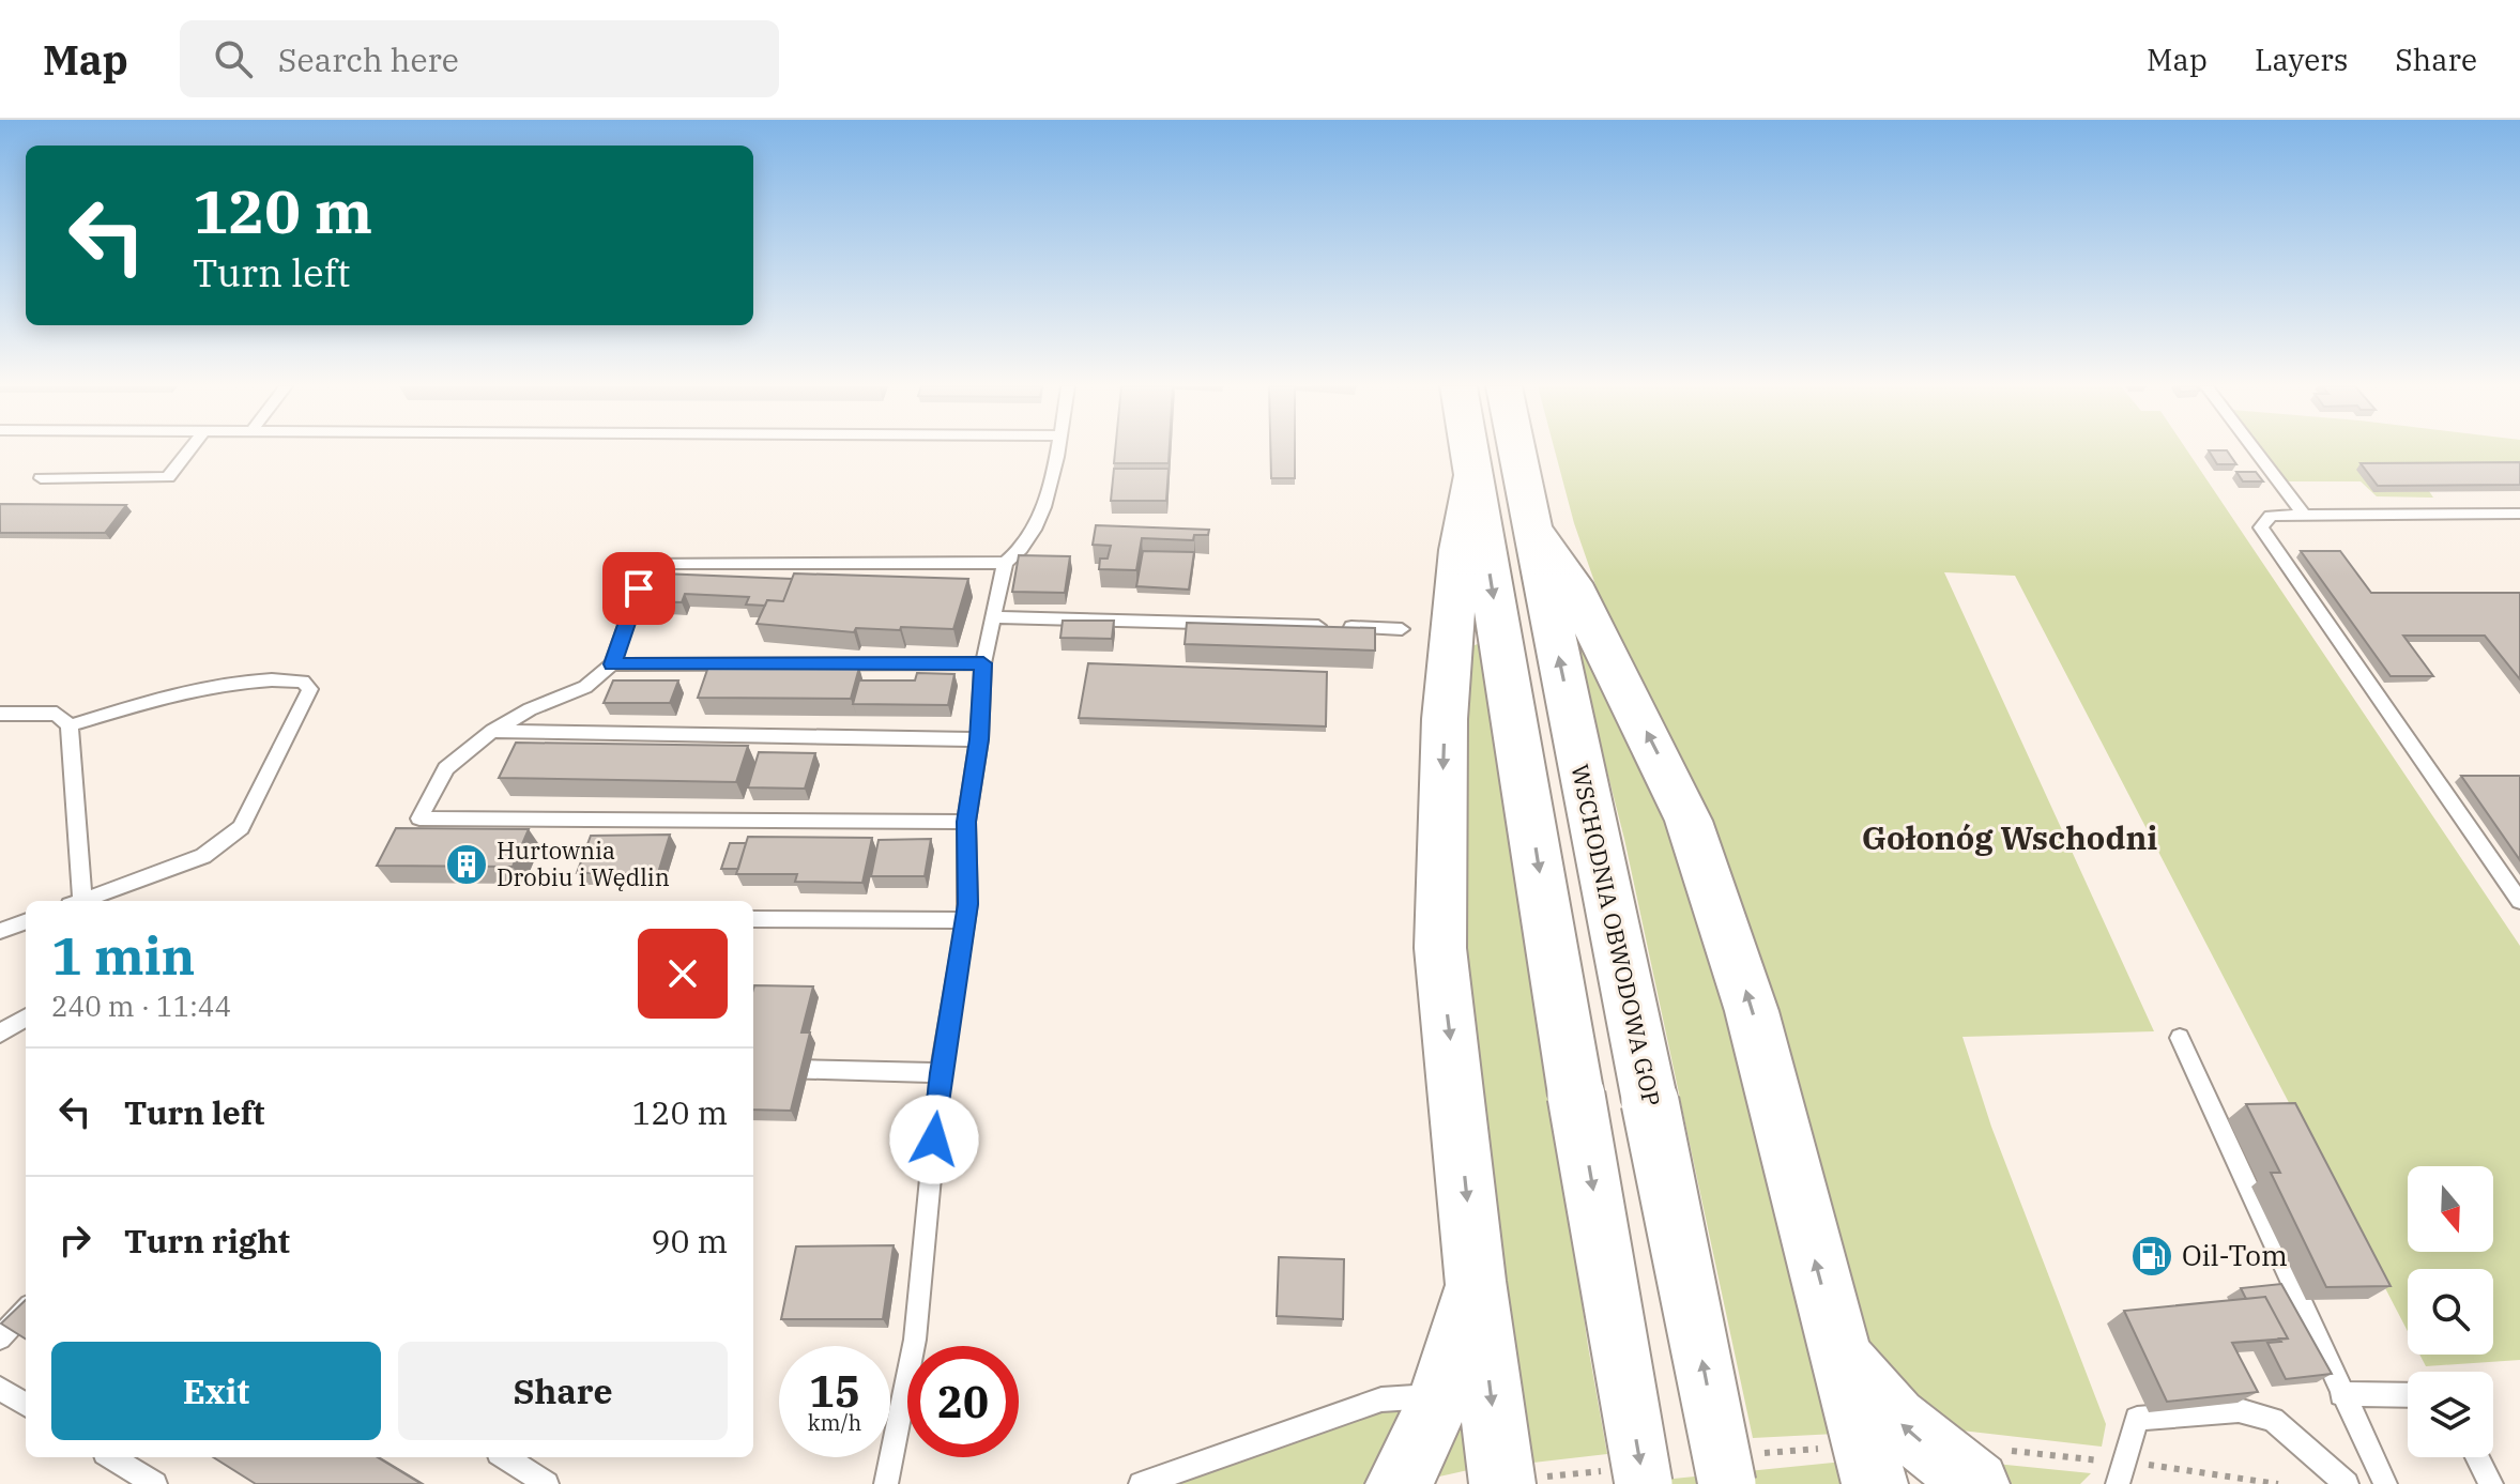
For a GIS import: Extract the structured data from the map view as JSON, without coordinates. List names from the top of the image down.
{
  "streets": {
    "highway": ["WSCHODNIA OBWODOWA GOP"]
  },
  "districts": ["Gołonóg Wschodni"],
  "places": {
    "building": ["Hurtownia Drobiu i Wędlin"],
    "fuel station": ["Oil-Tom"]
  },
  "north": "bottom",
  "page": {
    "header": "Map",
    "search": "Search here",
    "nav": ["Map", "Layers", "Share"],
    "turn": ["120 m", "Turn left"],
    "heading": ["1 min", "240 m · 11:44"],
    "list": [
      {
        "name": "Turn left",
        "value": "120 m"
      },
      {
        "name": "Turn right",
        "value": "90 m"
      }
    ],
    "buttons": ["Exit", "Share"],
    "speed": "15 km/h",
    "limit": "20"
  }
}
